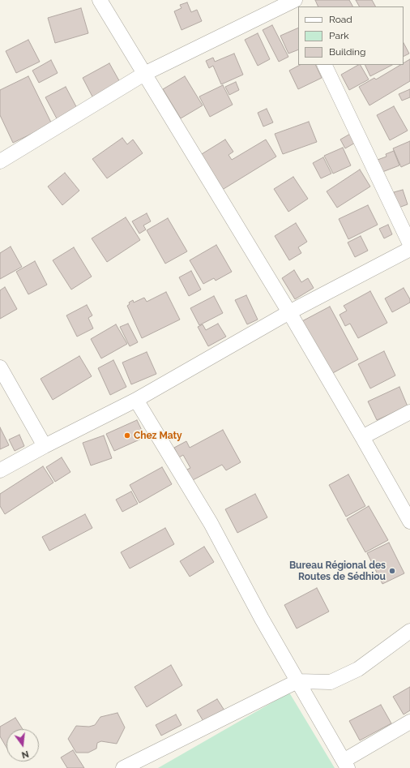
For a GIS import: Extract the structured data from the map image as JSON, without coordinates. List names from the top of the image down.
{
  "places": ["Chez Maty", "Bureau Régional des Routes de Sédhiou"],
  "legend": ["Road", "Park", "Building"],
  "north": "bottom"
}
